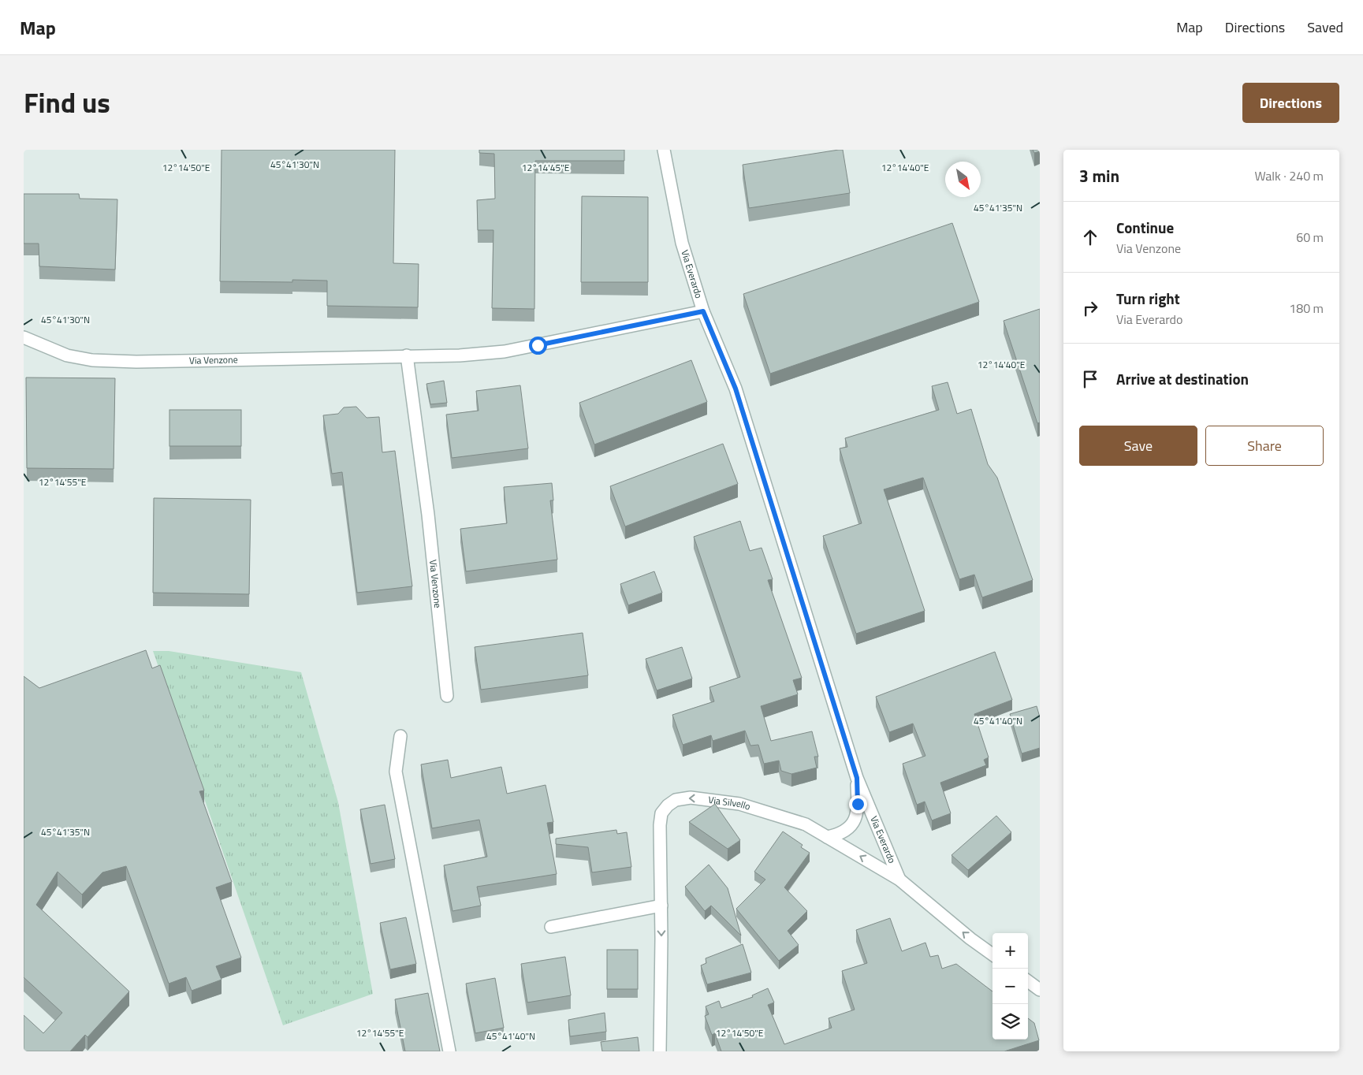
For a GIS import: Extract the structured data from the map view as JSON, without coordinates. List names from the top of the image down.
{
  "streets": {
    "street": ["Via Everardo", "Via Venzone", "Via Silvello"]
  },
  "crossings": [
    ["Via Everardo", "Via Venzone"],
    ["Via Everardo", "Via Silvello"]
  ],
  "north": "bottom right",
  "page": {
    "header": "Map",
    "nav": ["Map", "Directions", "Saved"],
    "title": "Find us",
    "buttons": [
      "Directions",
      ["Save", "Share"]
    ],
    "heading": ["3 min", "Walk · 240 m"],
    "list": [
      ["Continue", "Via Venzone", "60 m"],
      ["Turn right", "Via Everardo", "180 m"],
      "Arrive at destination"
    ],
    "map_buttons": ["+", "−"]
  },
  "coordinates": [
    "45°41'30\"N",
    "12°14'50\"E",
    "12°14'45\"E",
    "12°14'40\"E",
    "45°41'35\"N",
    "12°14'55\"E",
    "45°41'40\"N"
  ]
}
